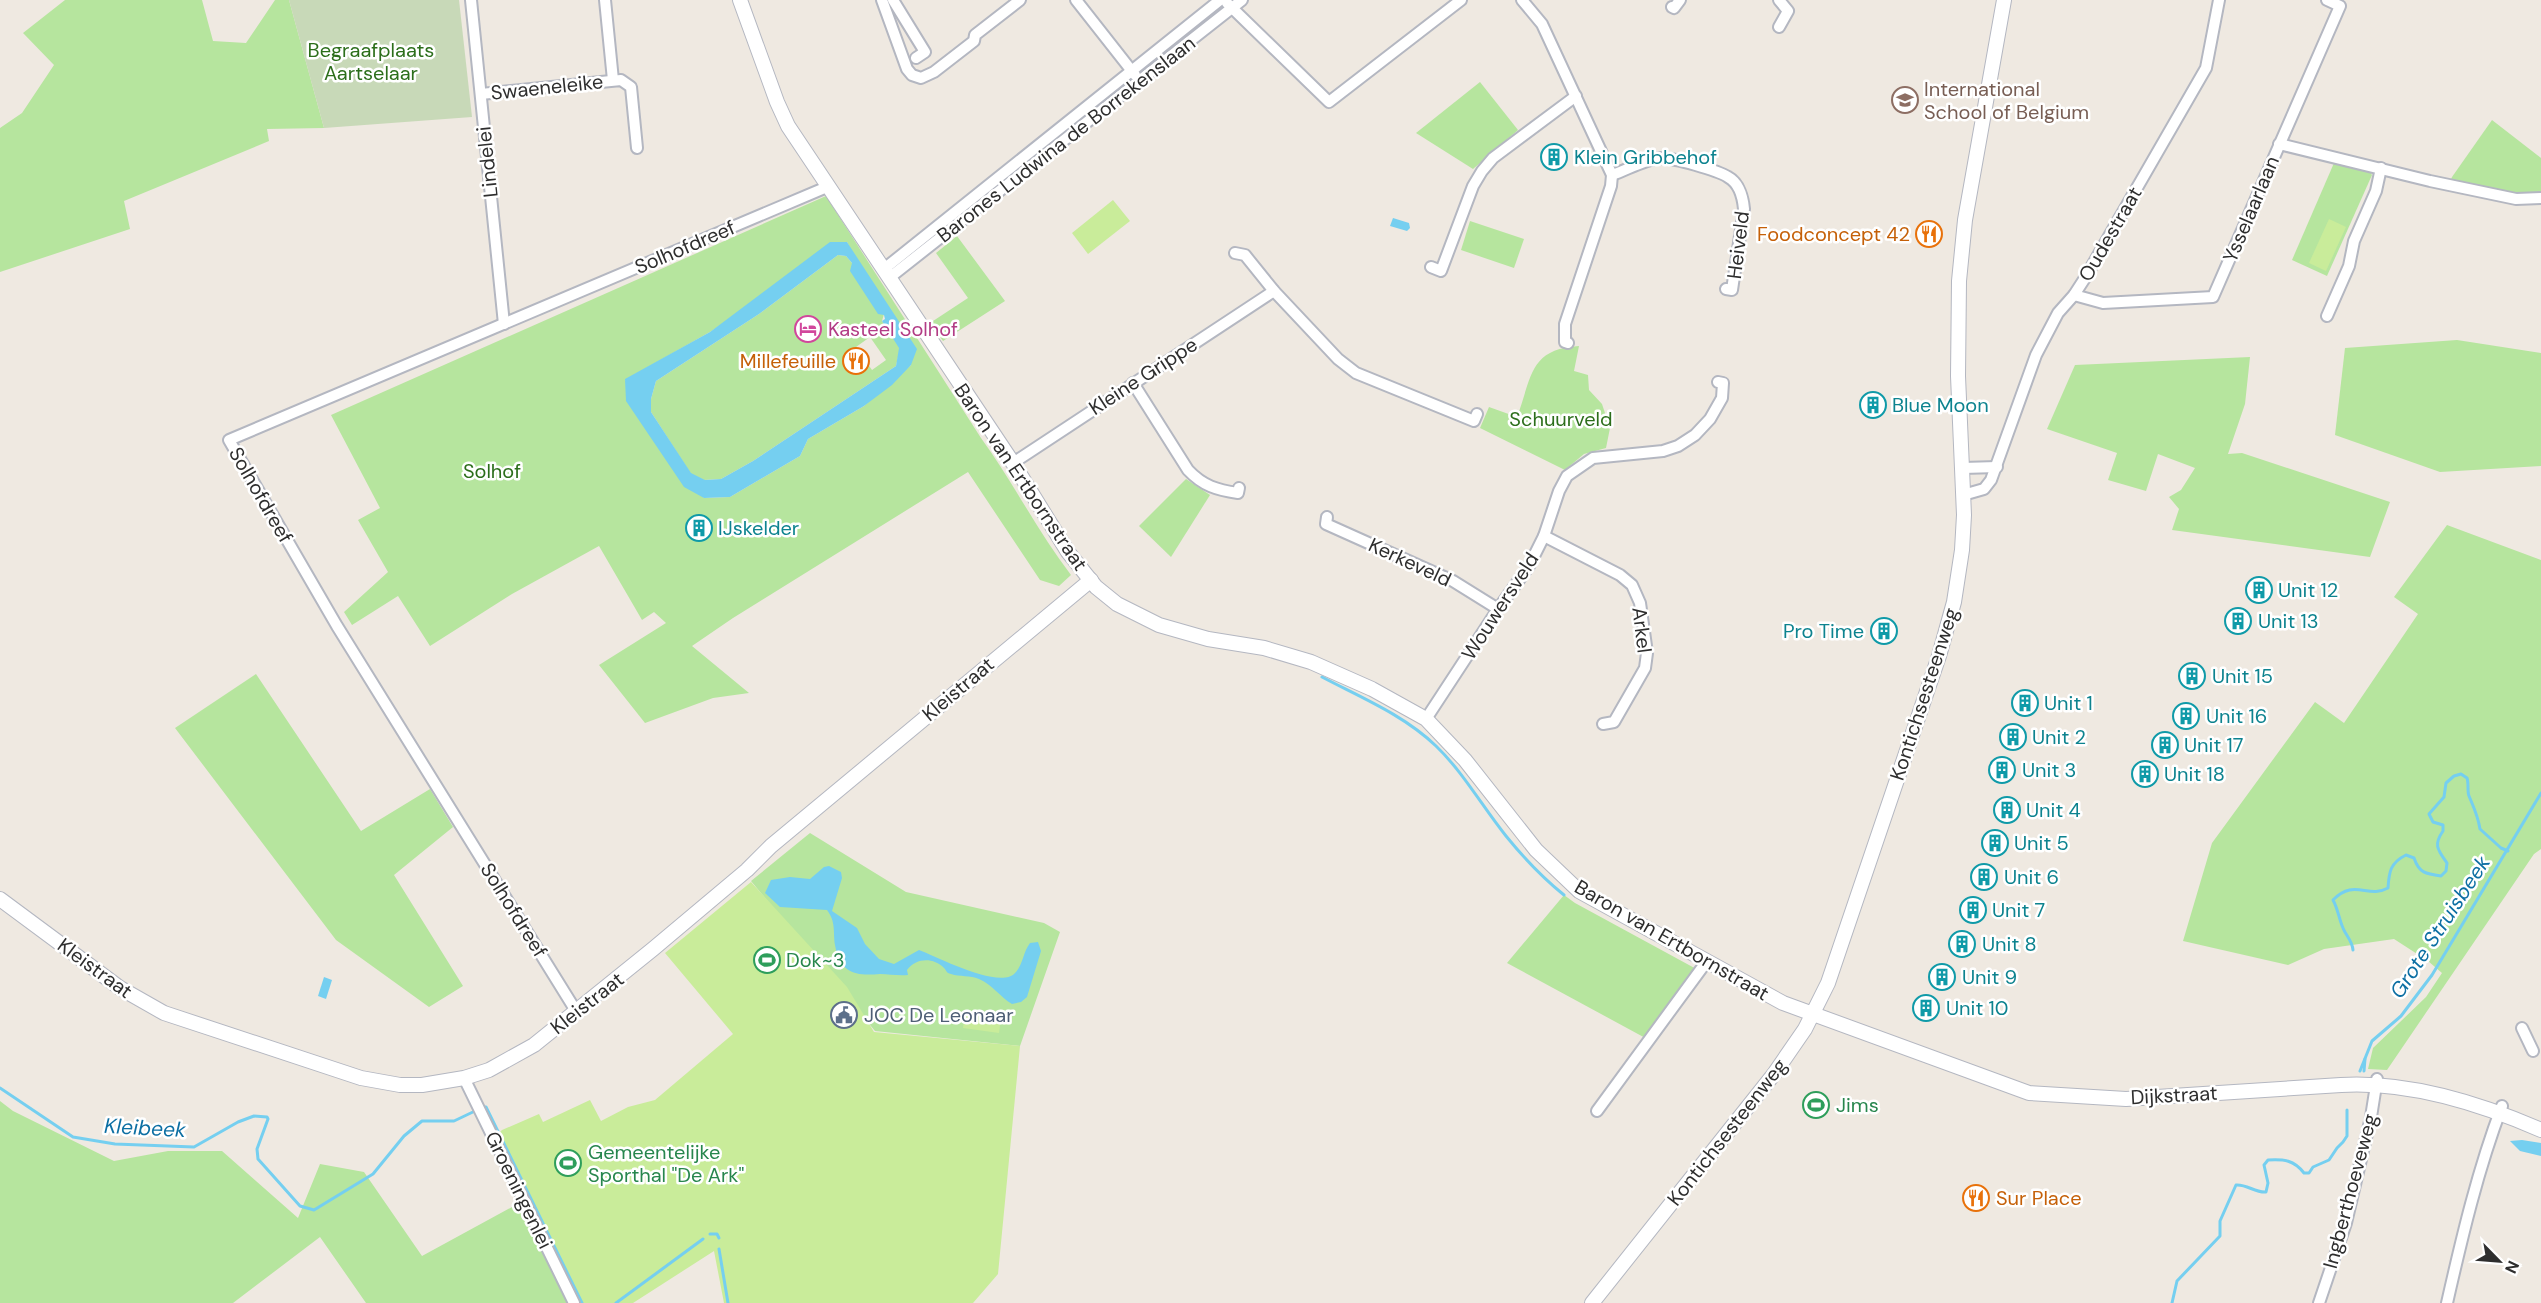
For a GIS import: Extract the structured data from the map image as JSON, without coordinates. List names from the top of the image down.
{
  "streets": {
    "street": [
      "Swaeneleike",
      "Barones Ludwina de Borrekenslaan",
      "Lindelei",
      "Ysselaarlaan",
      "Oudestraat",
      "Heiveld",
      "Solhofdreef",
      "Kleine Grippe",
      "Baron van Ertbornstraat",
      "Kerkeveld",
      "Wouwersveld",
      "Arkel",
      "Kleistraat",
      "Kontichsesteenweg",
      "Dijkstraat",
      "Groeningenlei",
      "Ingberthoeveweg"
    ]
  },
  "crossings": [
    ["Swaeneleike", "Lindelei"],
    ["Barones Ludwina de Borrekenslaan", "Baron van Ertbornstraat"],
    ["Lindelei", "Solhofdreef"],
    ["Ysselaarlaan", "Oudestraat"],
    ["Oudestraat", "Kontichsesteenweg"],
    ["Solhofdreef", "Baron van Ertbornstraat"],
    ["Solhofdreef", "Kleistraat"],
    ["Kleine Grippe", "Baron van Ertbornstraat"],
    ["Baron van Ertbornstraat", "Wouwersveld"],
    ["Baron van Ertbornstraat", "Kleistraat"],
    ["Baron van Ertbornstraat", "Kontichsesteenweg"],
    ["Baron van Ertbornstraat", "Dijkstraat"],
    ["Kerkeveld", "Wouwersveld"],
    ["Wouwersveld", "Arkel"],
    ["Kleistraat", "Groeningenlei"],
    ["Kontichsesteenweg", "Dijkstraat"],
    ["Dijkstraat", "Ingberthoeveweg"]
  ],
  "water": ["Grote Struisbeek", "Kleibeek"],
  "parks": ["Begraafplaats Aartselaar", "Schuurveld", "Solhof"],
  "places": {
    "school or university": ["International School of Belgium"],
    "building": [
      "Klein Gribbehof",
      "Blue Moon",
      "IJskelder",
      "Unit 12",
      "Unit 13",
      "Pro Time",
      "Unit 15",
      "Unit 1",
      "Unit 16",
      "Unit 2",
      "Unit 17",
      "Unit 3",
      "Unit 18",
      "Unit 4",
      "Unit 5",
      "Unit 6",
      "Unit 7",
      "Unit 8",
      "Unit 9",
      "Unit 10"
    ],
    "restaurant": ["Foodconcept 42", "Millefeuille", "Sur Place"],
    "hotel": ["Kasteel Solhof"],
    "sports": ["Dok~3", "Jims", "Gemeentelijke Sporthal \"De Ark\""],
    "public building": ["JOC De Leonaar"]
  },
  "north": "bottom right"
}
